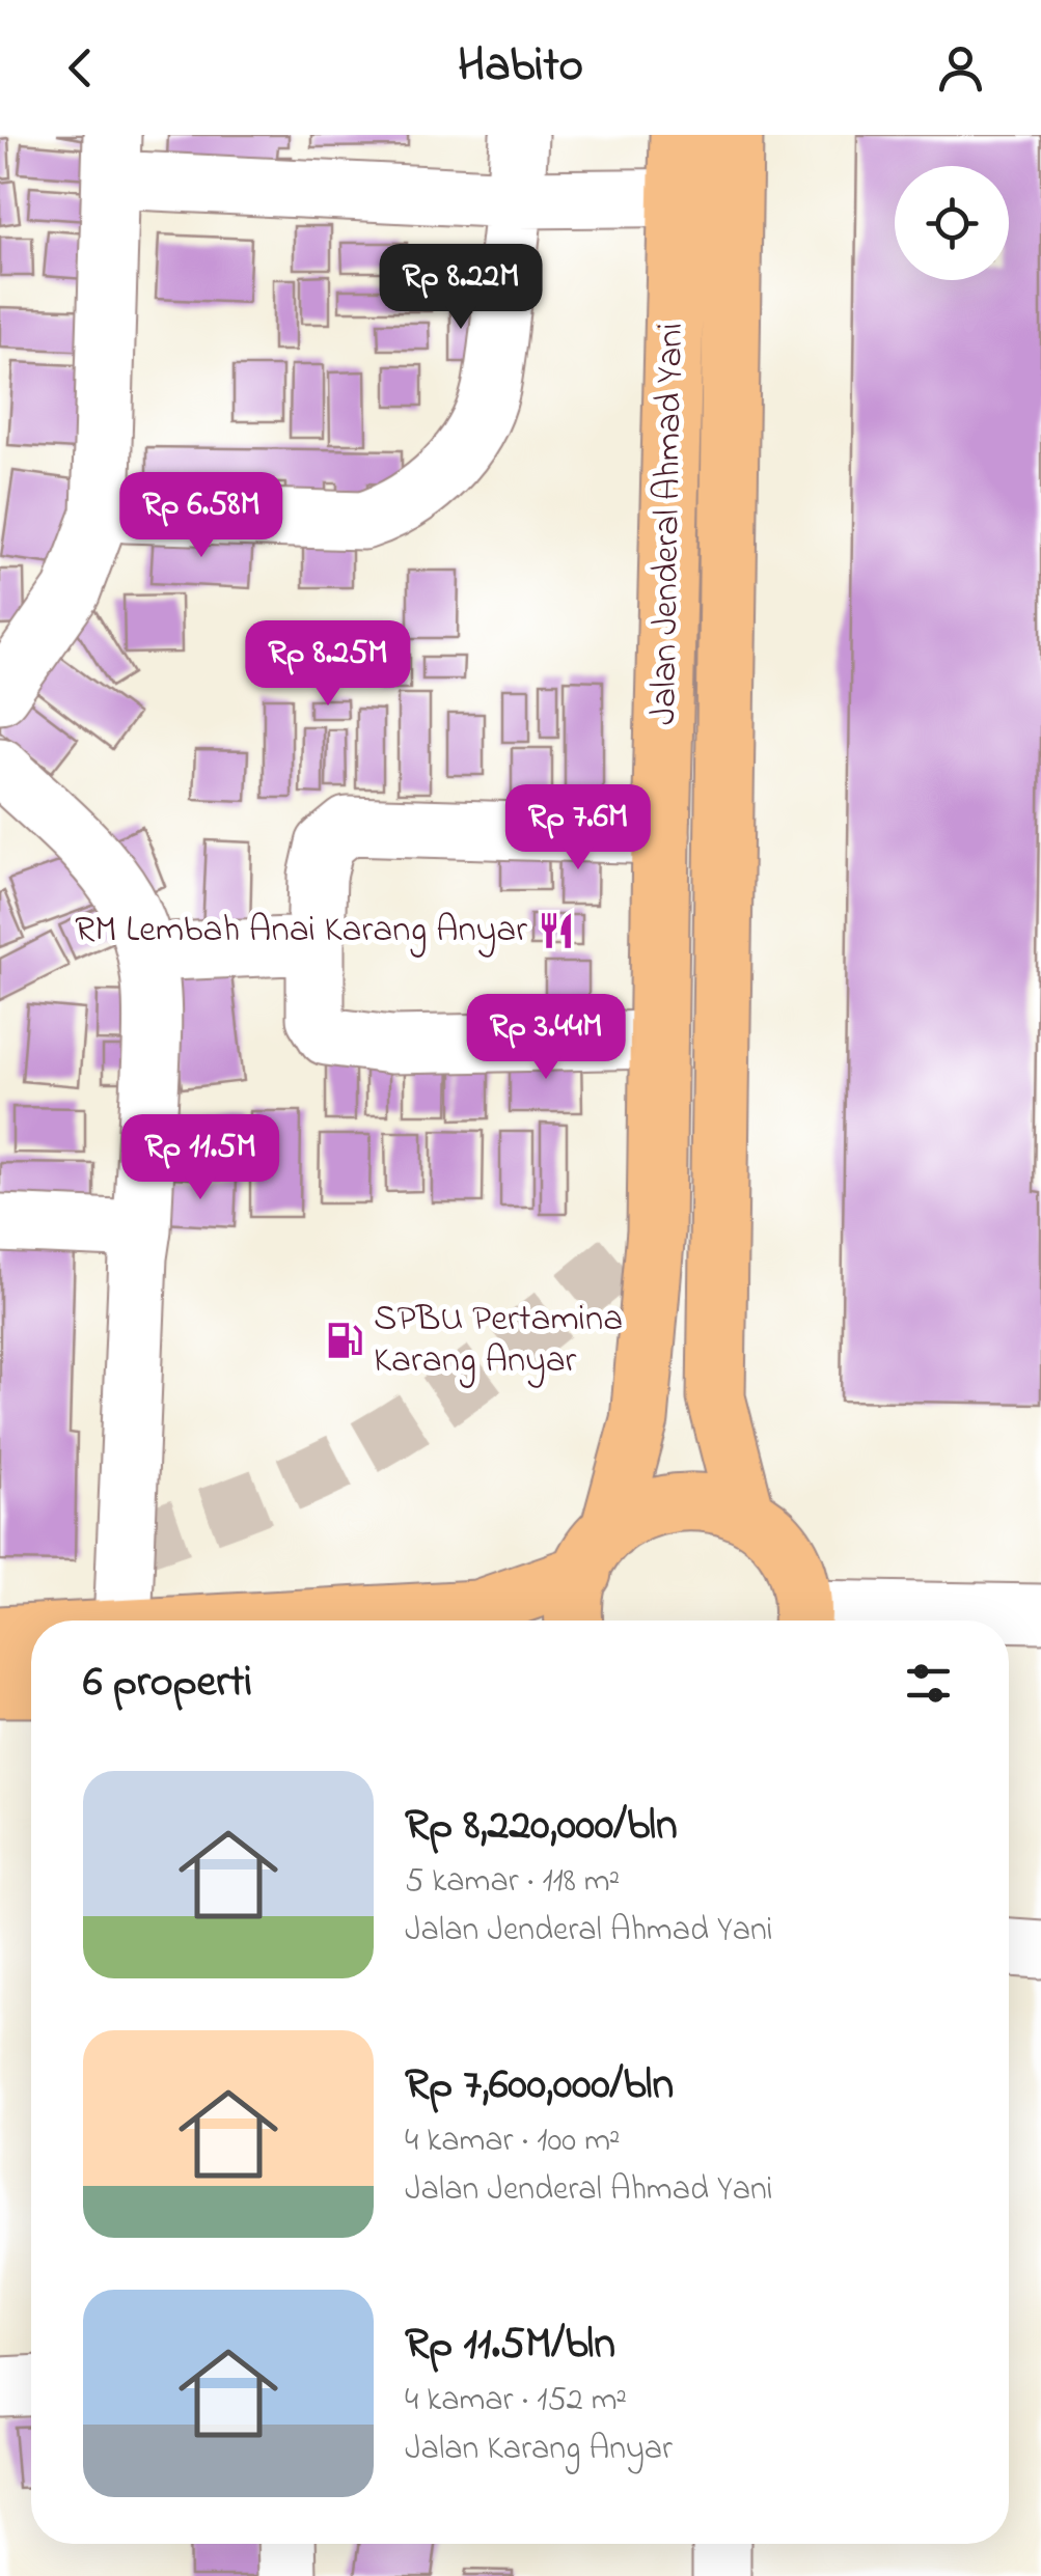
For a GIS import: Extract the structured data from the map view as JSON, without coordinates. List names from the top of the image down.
{
  "streets": {
    "main road": ["Jalan Jenderal Ahmad Yani"]
  },
  "places": {
    "restaurant": ["RM Lembah Anai Karang Anyar"],
    "fuel station": ["SPBU Pertamina Karang Anyar"]
  },
  "page": {
    "header": "Habito",
    "price": [
      "Rp 8.22M",
      "Rp 6.58M",
      "Rp 8.25M",
      "Rp 7.6M",
      "Rp 3.44M",
      "Rp 11.5M"
    ],
    "heading": "6 properti",
    "list": [
      {
        "name": "Rp 8,220,000/bln",
        "note": "5 kamar · 118 m² · Jalan Jenderal Ahmad Yani"
      },
      {
        "name": "Rp 7,600,000/bln",
        "note": "4 kamar · 100 m² · Jalan Jenderal Ahmad Yani"
      },
      {
        "name": "Rp 11.5M/bln",
        "note": "4 kamar · 152 m² · Jalan Karang Anyar"
      }
    ]
  }
}
